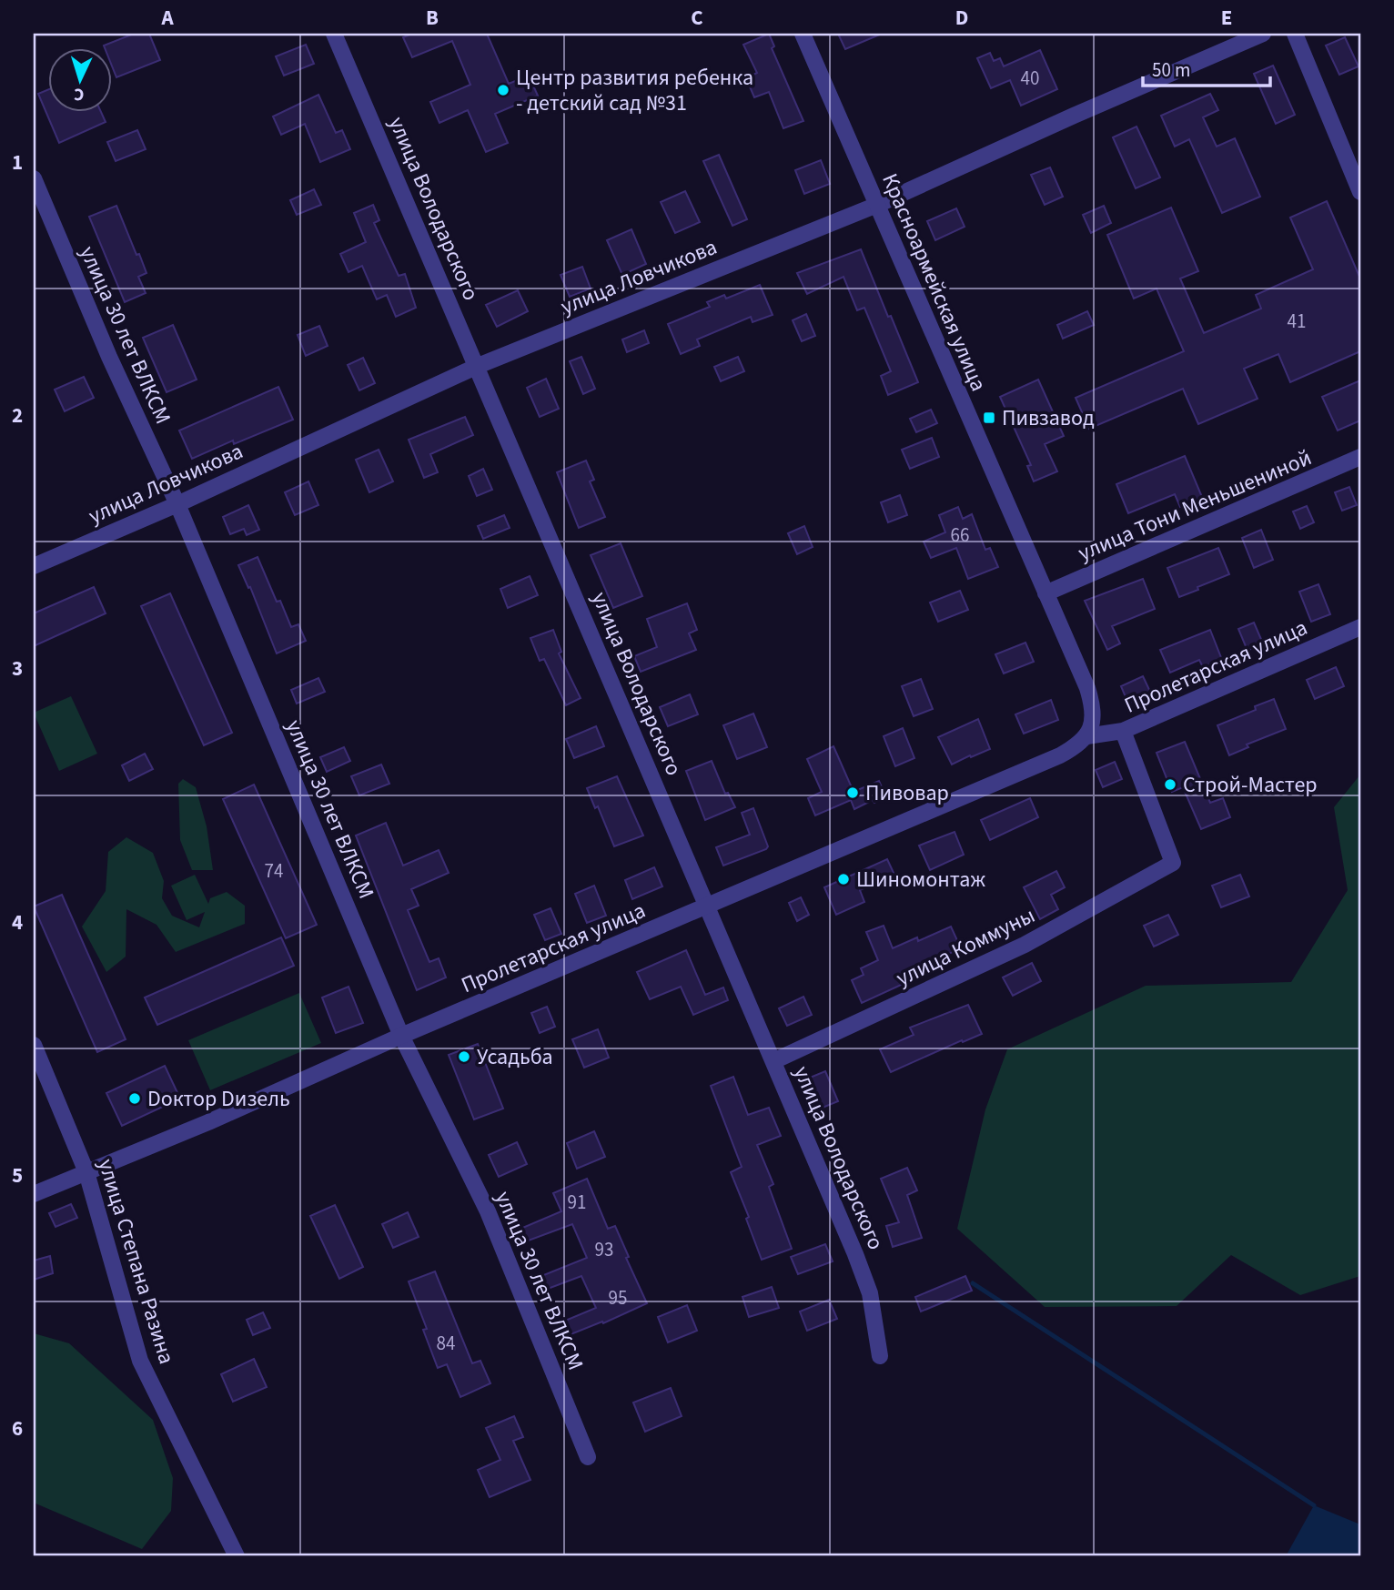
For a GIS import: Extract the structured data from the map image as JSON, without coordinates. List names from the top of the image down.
{
  "streets": {
    "street": [
      "улица Володарского",
      "улица Ловчикова",
      "Красноармейская улица",
      "улица 30 лет ВЛКСМ",
      "улица Тони Меньшениной",
      "Пролетарская улица",
      "улица Коммуны",
      "улица Степана Разина"
    ]
  },
  "crossings": [
    ["улица Володарского", "улица Ловчикова"],
    ["улица Володарского", "Пролетарская улица"],
    ["улица Володарского", "улица Коммуны"],
    ["улица Ловчикова", "Красноармейская улица"],
    ["улица Ловчикова", "улица 30 лет ВЛКСМ"],
    ["Красноармейская улица", "улица Тони Меньшениной"],
    ["Красноармейская улица", "Пролетарская улица"],
    ["улица 30 лет ВЛКСМ", "Пролетарская улица"],
    ["Пролетарская улица", "улица Коммуны"],
    ["Пролетарская улица", "улица Степана Разина"]
  ],
  "places": {
    "other": [
      "Центр развития ребенка - детский сад №31",
      "Строй-Мастер",
      "Пивовар",
      "Шиномонтаж",
      "Усадьба",
      "Dоктор Dизель"
    ],
    "transit": ["Пивзавод"]
  },
  "house_numbers": [
    "40",
    "41",
    "66",
    "74",
    "91",
    "93",
    "95",
    "84"
  ],
  "scale_bar": "50 m",
  "north": "bottom",
  "grid": {
    "columns": [
      "A",
      "B",
      "C",
      "D",
      "E"
    ],
    "rows": [
      "1",
      "2",
      "3",
      "4",
      "5",
      "6"
    ]
  }
}
